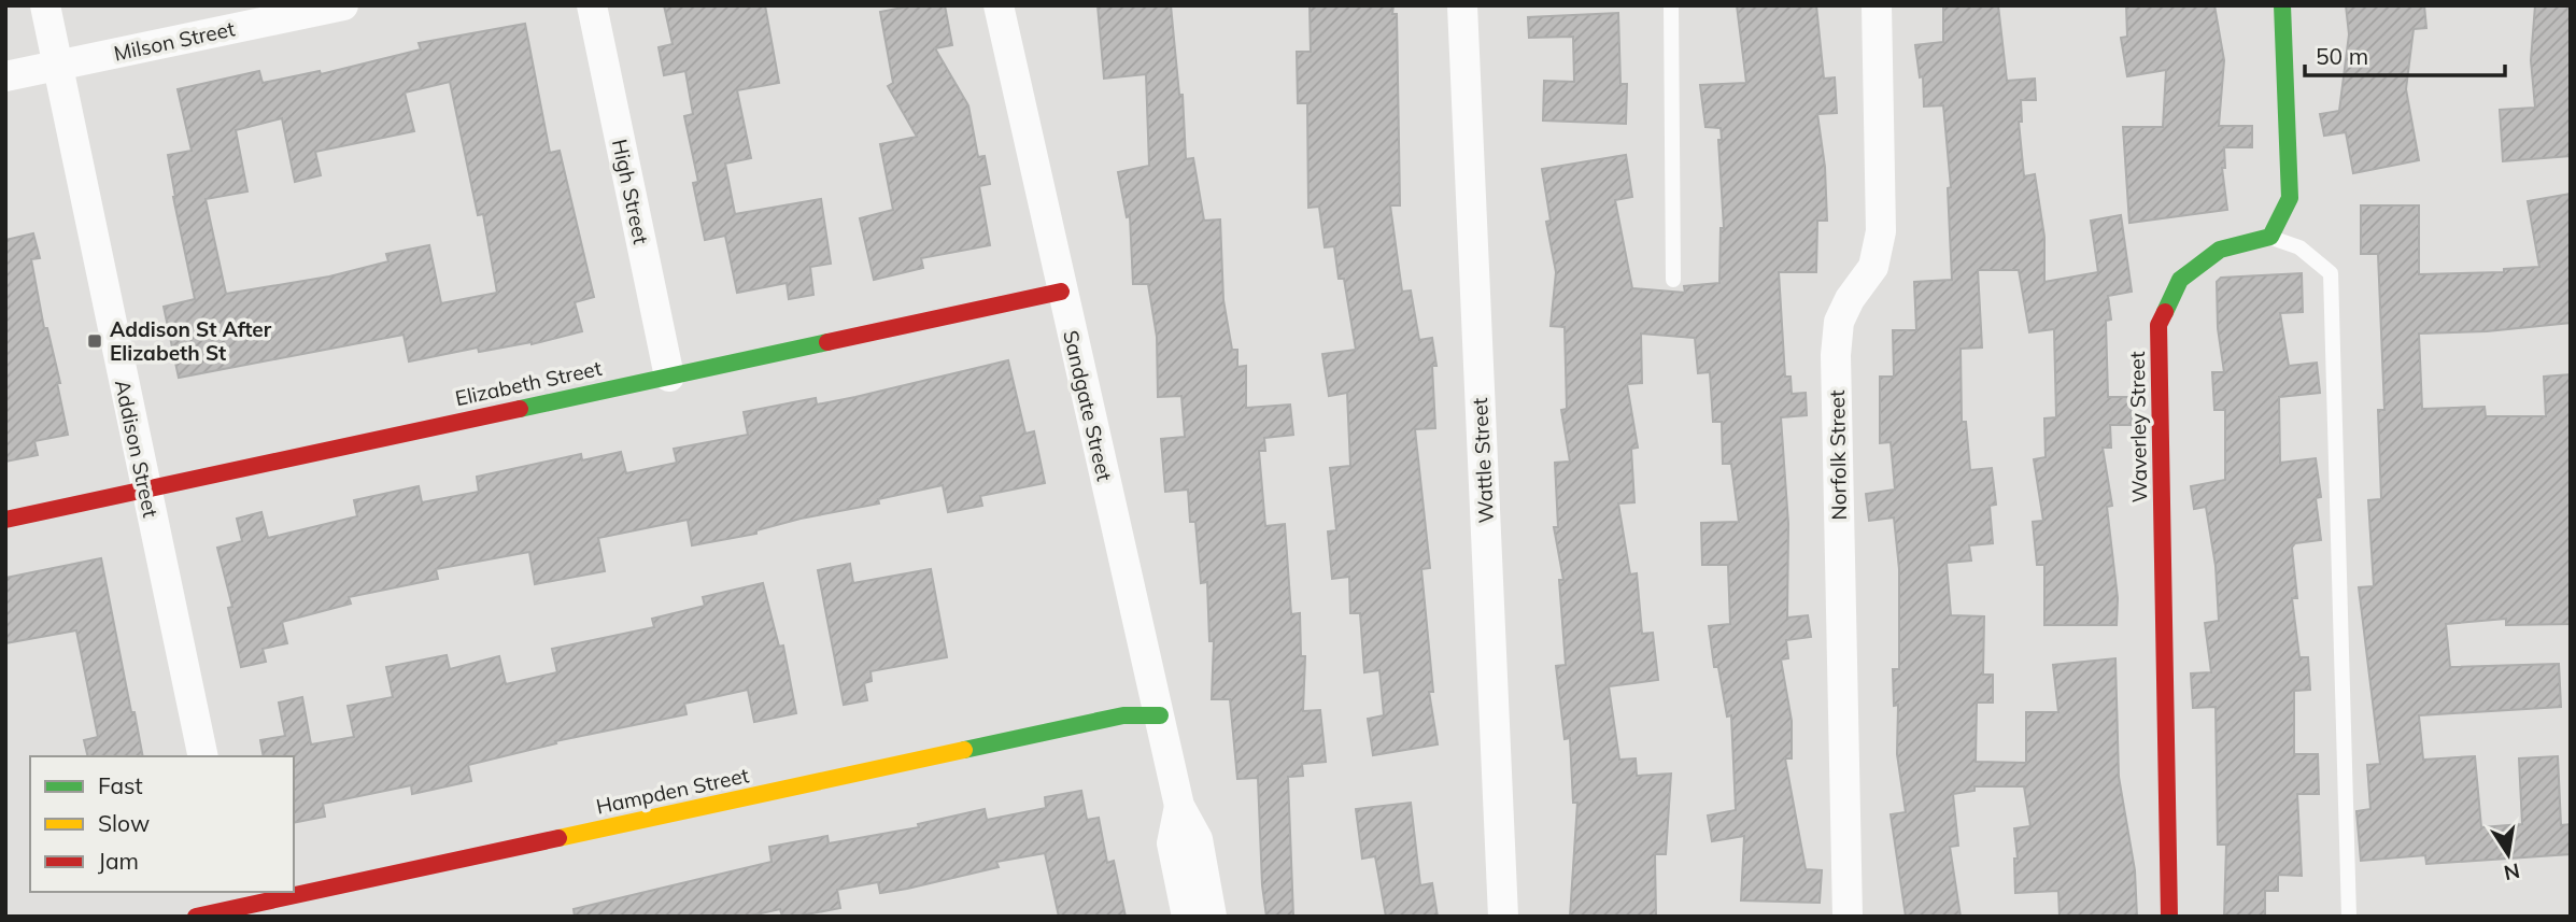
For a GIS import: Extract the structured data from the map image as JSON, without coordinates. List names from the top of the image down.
{
  "streets": {
    "street": [
      "Milson Street",
      "High Street",
      "Elizabeth Street",
      "Sandgate Street",
      "Waverley Street",
      "Addison Street",
      "Norfolk Street",
      "Wattle Street",
      "Hampden Street"
    ]
  },
  "crossings": [
    ["Milson Street", "Addison Street"],
    ["High Street", "Elizabeth Street"],
    ["Elizabeth Street", "Sandgate Street"],
    ["Elizabeth Street", "Addison Street"],
    ["Sandgate Street", "Hampden Street"]
  ],
  "places": {
    "transit": ["Addison St After Elizabeth St"]
  },
  "legend": ["Fast", "Slow", "Jam"],
  "scale_bar": "50 m",
  "north": "bottom"
}
